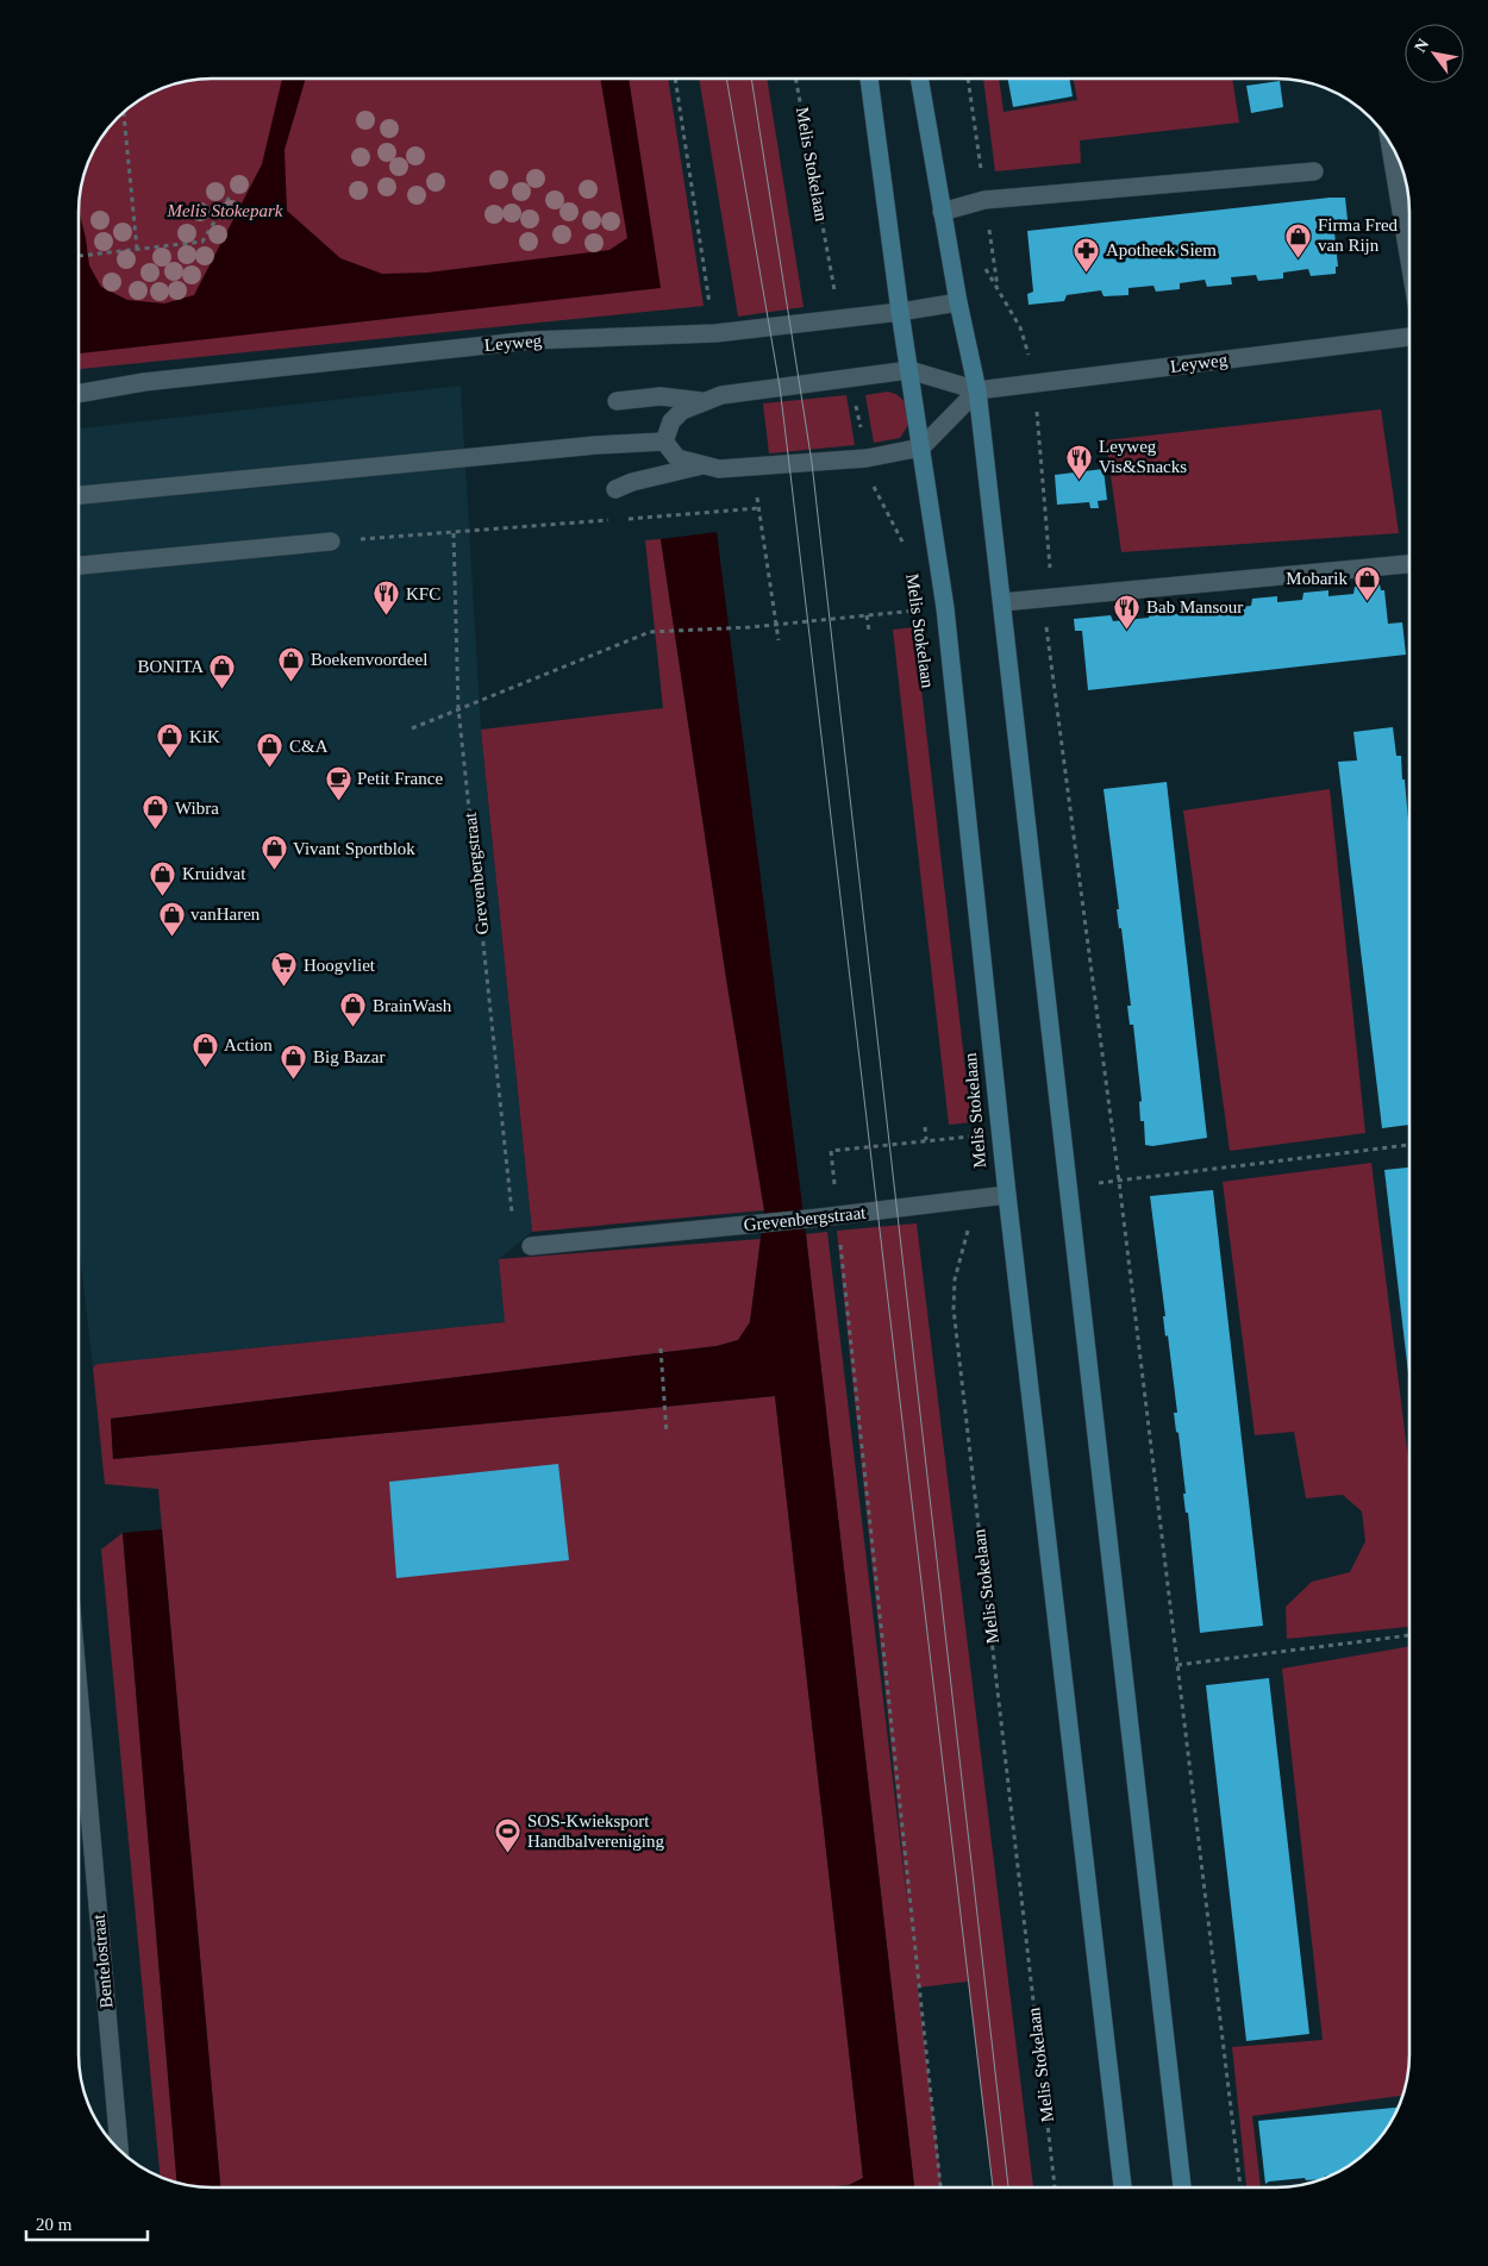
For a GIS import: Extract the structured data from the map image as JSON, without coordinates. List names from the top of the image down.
{
  "streets": {
    "street": [
      "Melis Stokelaan",
      "Leyweg",
      "Grevenbergstraat",
      "Bentelostraat"
    ]
  },
  "crossings": [
    ["Melis Stokelaan", "Leyweg"],
    ["Melis Stokelaan", "Grevenbergstraat"]
  ],
  "parks": ["Melis Stokepark"],
  "places": {
    "shop": [
      "Firma Fred van Rijn",
      "Mobarik",
      "Boekenvoordeel",
      "BONITA",
      "KiK",
      "C&A",
      "Wibra",
      "Vivant Sportblok",
      "Kruidvat",
      "vanHaren",
      "BrainWash",
      "Action",
      "Big Bazar"
    ],
    "pharmacy": ["Apotheek Siem"],
    "restaurant": ["Leyweg Vis&Snacks", "KFC", "Bab Mansour"],
    "cafe": ["Petit France"],
    "supermarket": ["Hoogvliet"],
    "sports": ["SOS-Kwieksport Handbalvereniging"]
  },
  "scale_bar": "20 m",
  "north": "top left"
}
